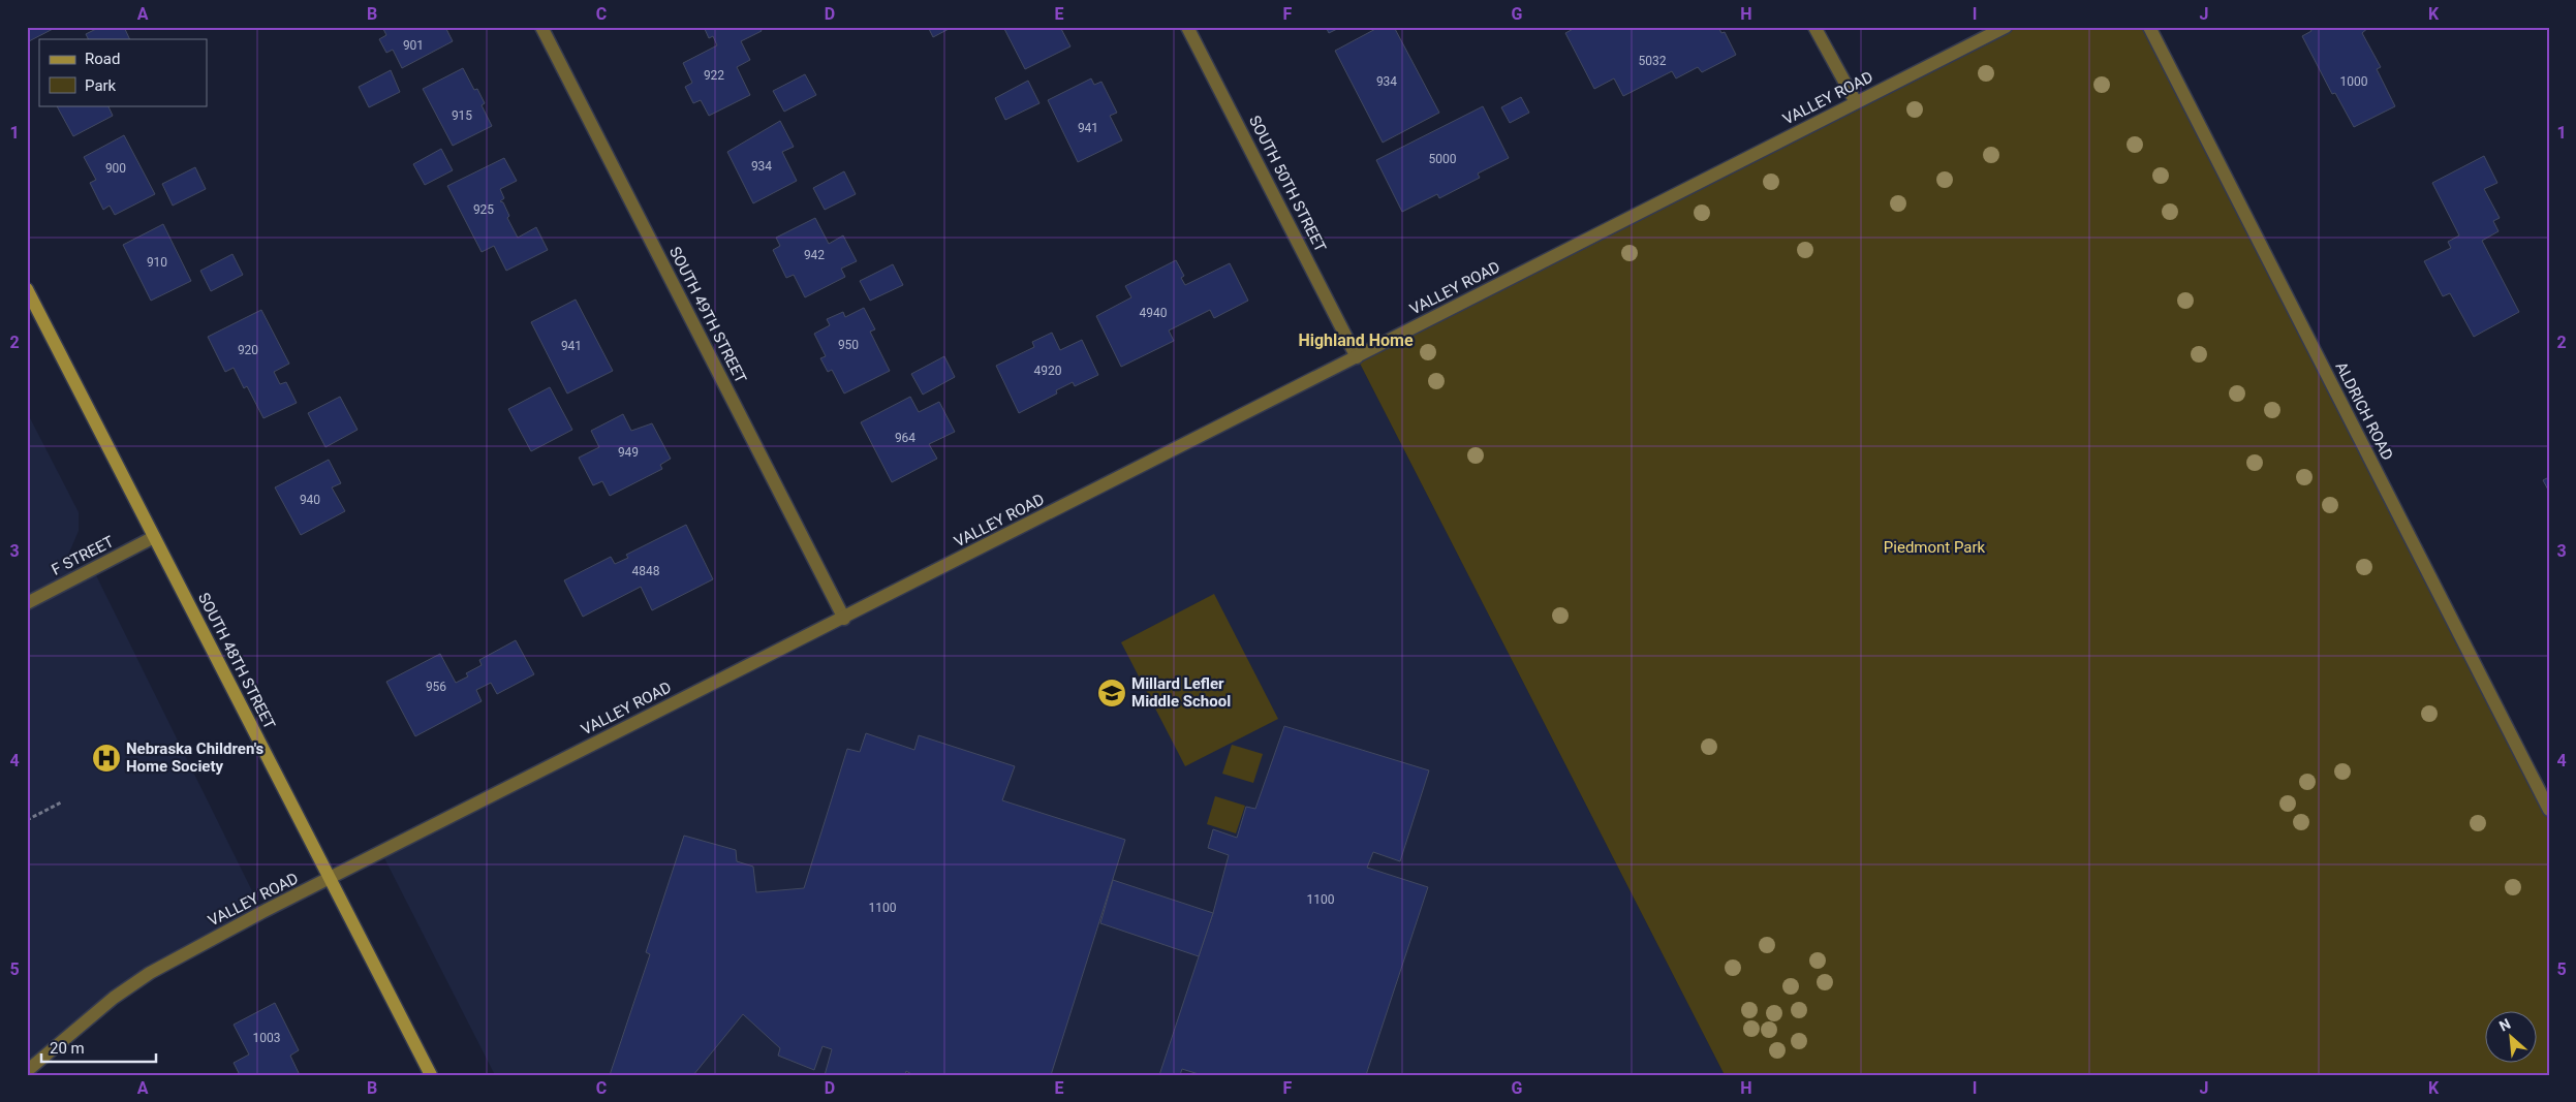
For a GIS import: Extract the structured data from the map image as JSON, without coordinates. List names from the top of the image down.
{
  "streets": {
    "main road": ["SOUTH 48TH STREET"],
    "street": [
      "VALLEY ROAD",
      "SOUTH 50TH STREET",
      "SOUTH 49TH STREET",
      "ALDRICH ROAD",
      "F STREET"
    ]
  },
  "crossings": [
    ["VALLEY ROAD", "SOUTH 50TH STREET"],
    ["VALLEY ROAD", "SOUTH 49TH STREET"],
    ["VALLEY ROAD", "SOUTH 48TH STREET"],
    ["F STREET", "SOUTH 48TH STREET"]
  ],
  "districts": ["Highland Home"],
  "parks": ["Piedmont Park"],
  "places": {
    "school or university": ["Millard Lefler Middle School"],
    "hospital": ["Nebraska Children's Home Society"]
  },
  "house_numbers": [
    "901",
    "5032",
    "922",
    "934",
    "1000",
    "915",
    "941",
    "5000",
    "934",
    "900",
    "925",
    "942",
    "910",
    "4940",
    "950",
    "941",
    "920",
    "4920",
    "964",
    "949",
    "940",
    "4848",
    "956",
    "1100",
    "1100",
    "1003"
  ],
  "legend": ["Road", "Park"],
  "scale_bar": "20 m",
  "north": "top left",
  "grid": {
    "columns": [
      "A",
      "B",
      "C",
      "D",
      "E",
      "F",
      "G",
      "H",
      "I",
      "J",
      "K"
    ],
    "rows": [
      "1",
      "2",
      "3",
      "4",
      "5"
    ]
  }
}
